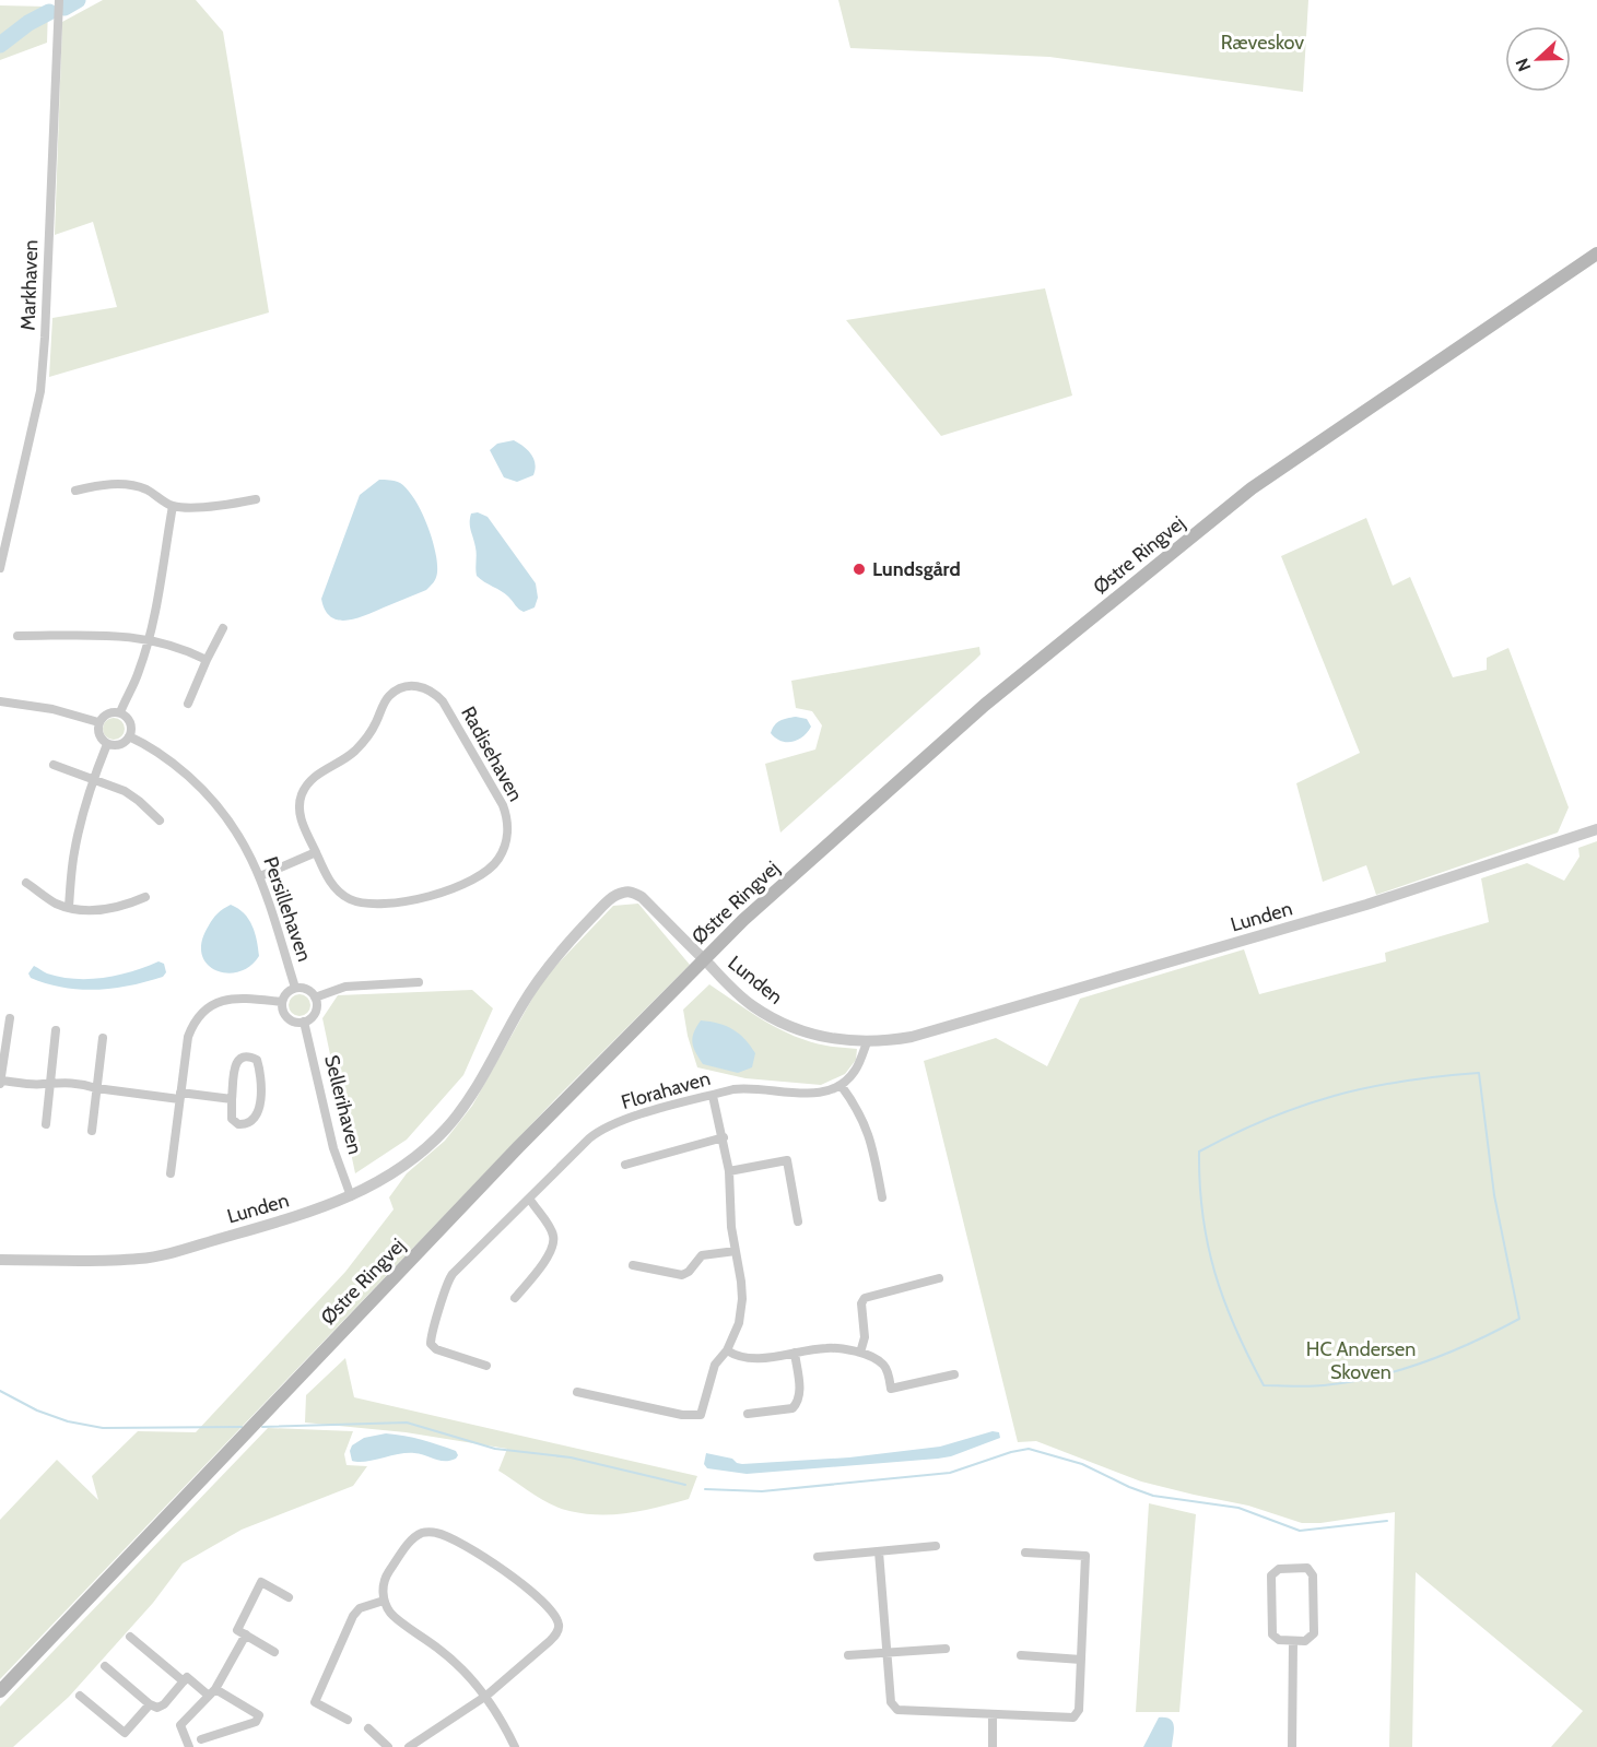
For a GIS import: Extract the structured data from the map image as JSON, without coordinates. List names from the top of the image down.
{
  "streets": {
    "main road": ["Østre Ringvej"],
    "street": [
      "Markhaven",
      "Radisehaven",
      "Persillehaven",
      "Lunden",
      "Florahaven",
      "Sellerihaven"
    ]
  },
  "crossings": [
    ["Persillehaven", "Sellerihaven"],
    ["Lunden", "Sellerihaven"]
  ],
  "parks": ["Ræveskov", "HC Andersen Skoven"],
  "places": ["Lundsgård"],
  "north": "left"
}
